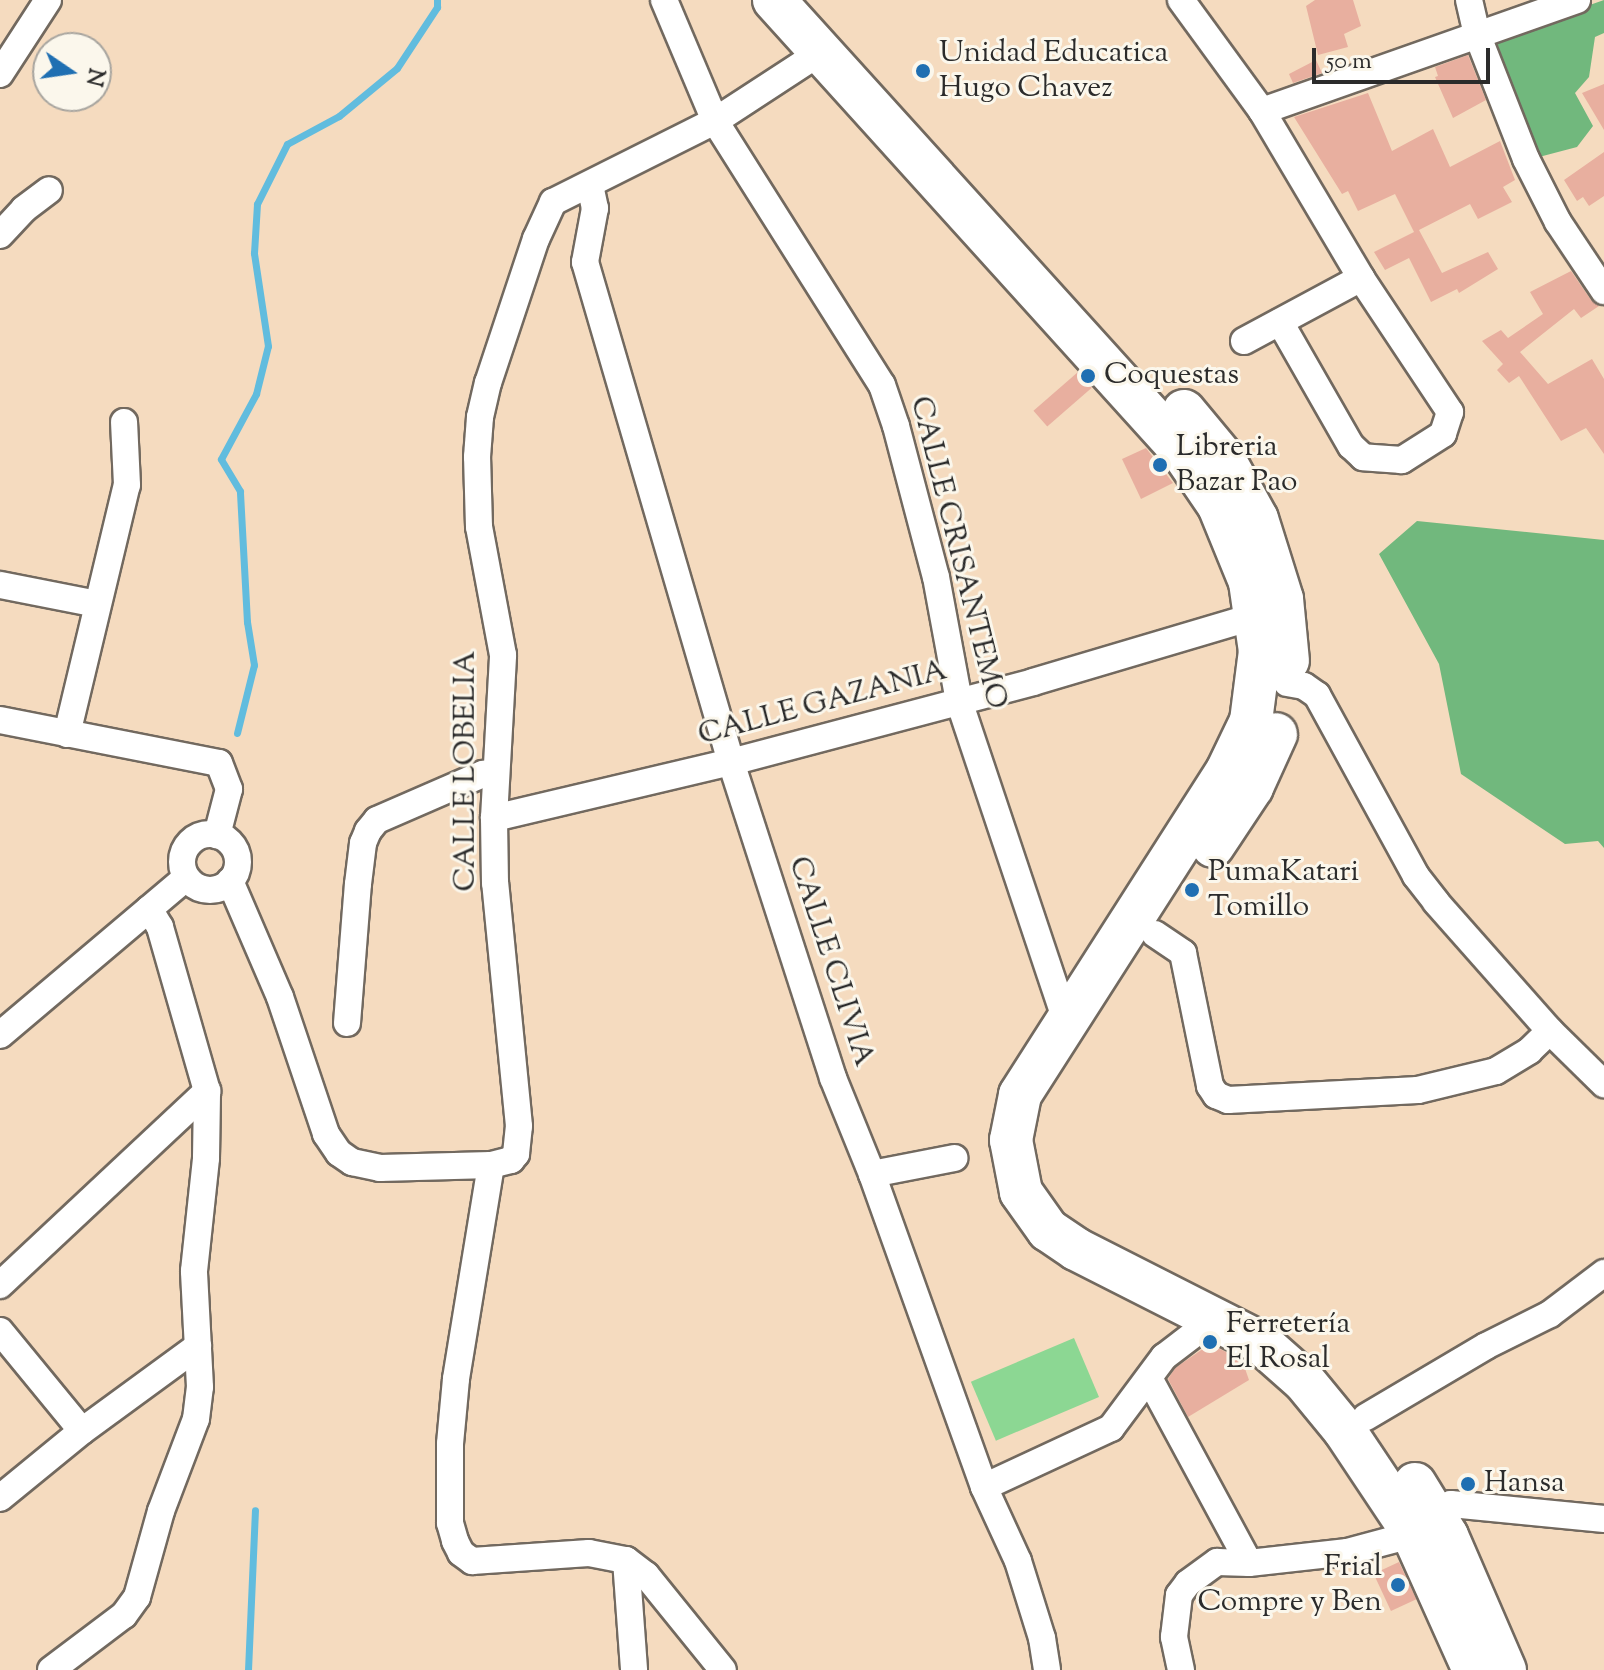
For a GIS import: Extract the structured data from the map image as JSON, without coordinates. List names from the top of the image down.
{
  "streets": {
    "street": [
      "CALLE CRISANTEMO",
      "CALLE GAZANIA",
      "CALLE LOBELIA",
      "CALLE CLIVIA"
    ]
  },
  "crossings": [
    ["CALLE CRISANTEMO", "CALLE GAZANIA"],
    ["CALLE CRISANTEMO", "CALLE LOBELIA"],
    ["CALLE GAZANIA", "CALLE LOBELIA"],
    ["CALLE GAZANIA", "CALLE CLIVIA"],
    ["CALLE LOBELIA", "CALLE CLIVIA"]
  ],
  "places": [
    "Unidad Educatica Hugo Chavez",
    "Coquestas",
    "Libreria Bazar Pao",
    "PumaKatari Tomillo",
    "Ferretería El Rosal",
    "Hansa",
    "Frial Compre y Ben"
  ],
  "scale_bar": "50 m",
  "north": "right"
}
